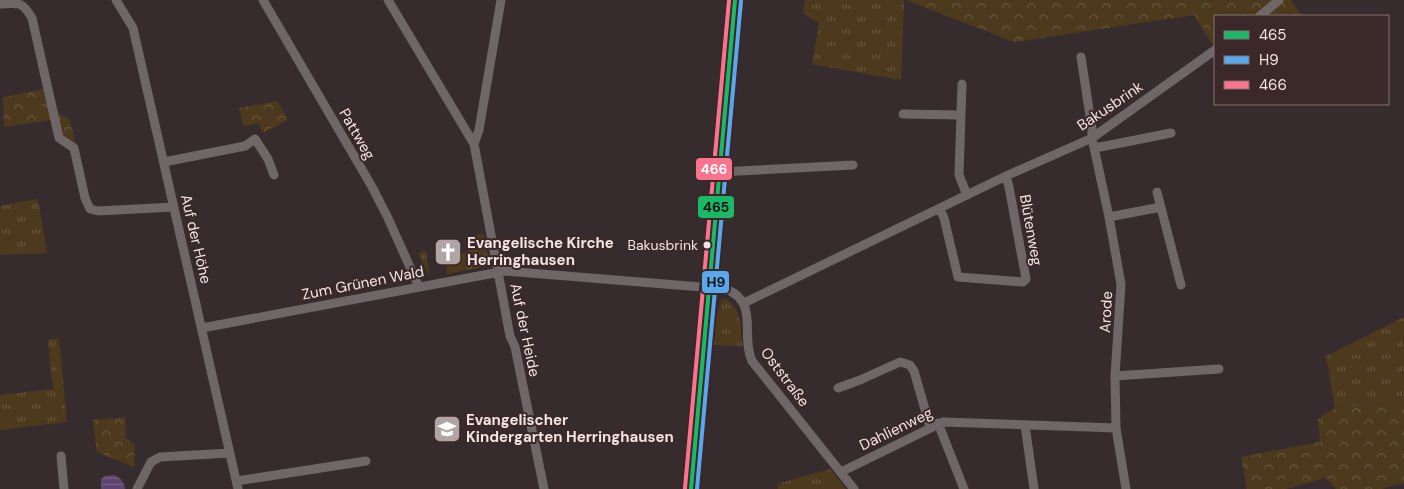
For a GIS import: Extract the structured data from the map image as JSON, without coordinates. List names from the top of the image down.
{
  "streets": {
    "street": [
      "Bakusbrink",
      "Pattweg",
      "Blütenweg",
      "Auf der Höhe",
      "Zum Grünen Wald",
      "Arode",
      "Auf der Heide",
      "Oststraße",
      "Dahlienweg"
    ]
  },
  "crossings": [
    ["Bakusbrink", "Blütenweg"],
    ["Bakusbrink", "Arode"],
    ["Bakusbrink", "Oststraße"],
    ["Pattweg", "Zum Grünen Wald"],
    ["Auf der Höhe", "Zum Grünen Wald"],
    ["Zum Grünen Wald", "Auf der Heide"],
    ["Arode", "Dahlienweg"],
    ["Oststraße", "Dahlienweg"]
  ],
  "places": {
    "other": ["Bakusbrink"],
    "church": ["Evangelische Kirche Herringhausen"],
    "school or university": ["Evangelischer Kindergarten Herringhausen"]
  },
  "lines": ["transit line 465", "transit line 466", "transit line H9"],
  "legend": ["465", "H9", "466"]
}
